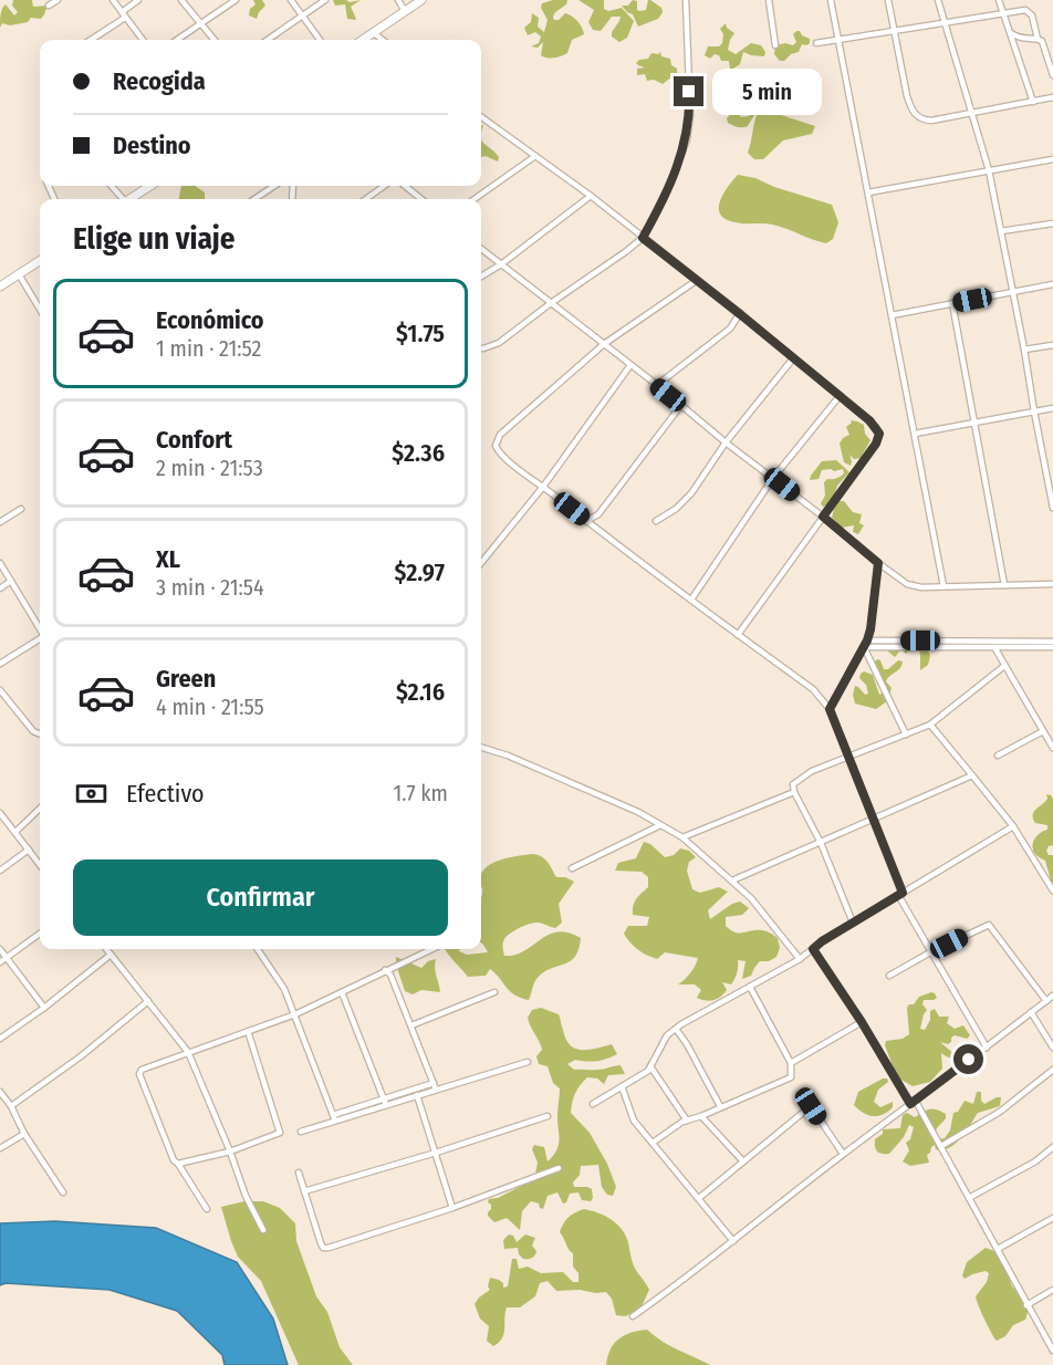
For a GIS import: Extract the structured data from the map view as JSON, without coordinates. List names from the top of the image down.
{
  "page": {
    "banner": ["Recogida", "Destino"],
    "bubble": "5 min",
    "heading": "Elige un viaje",
    "list": [
      {
        "name": "Económico",
        "note": "1 min · 21:52",
        "value": "$1.75"
      },
      {
        "name": "Confort",
        "note": "2 min · 21:53",
        "value": "$2.36"
      },
      {
        "name": "XL",
        "note": "3 min · 21:54",
        "value": "$2.97"
      },
      {
        "name": "Green",
        "note": "4 min · 21:55",
        "value": "$2.16"
      }
    ],
    "pay": ["Efectivo", "1.7 km"],
    "buttons": "Confirmar"
  }
}
